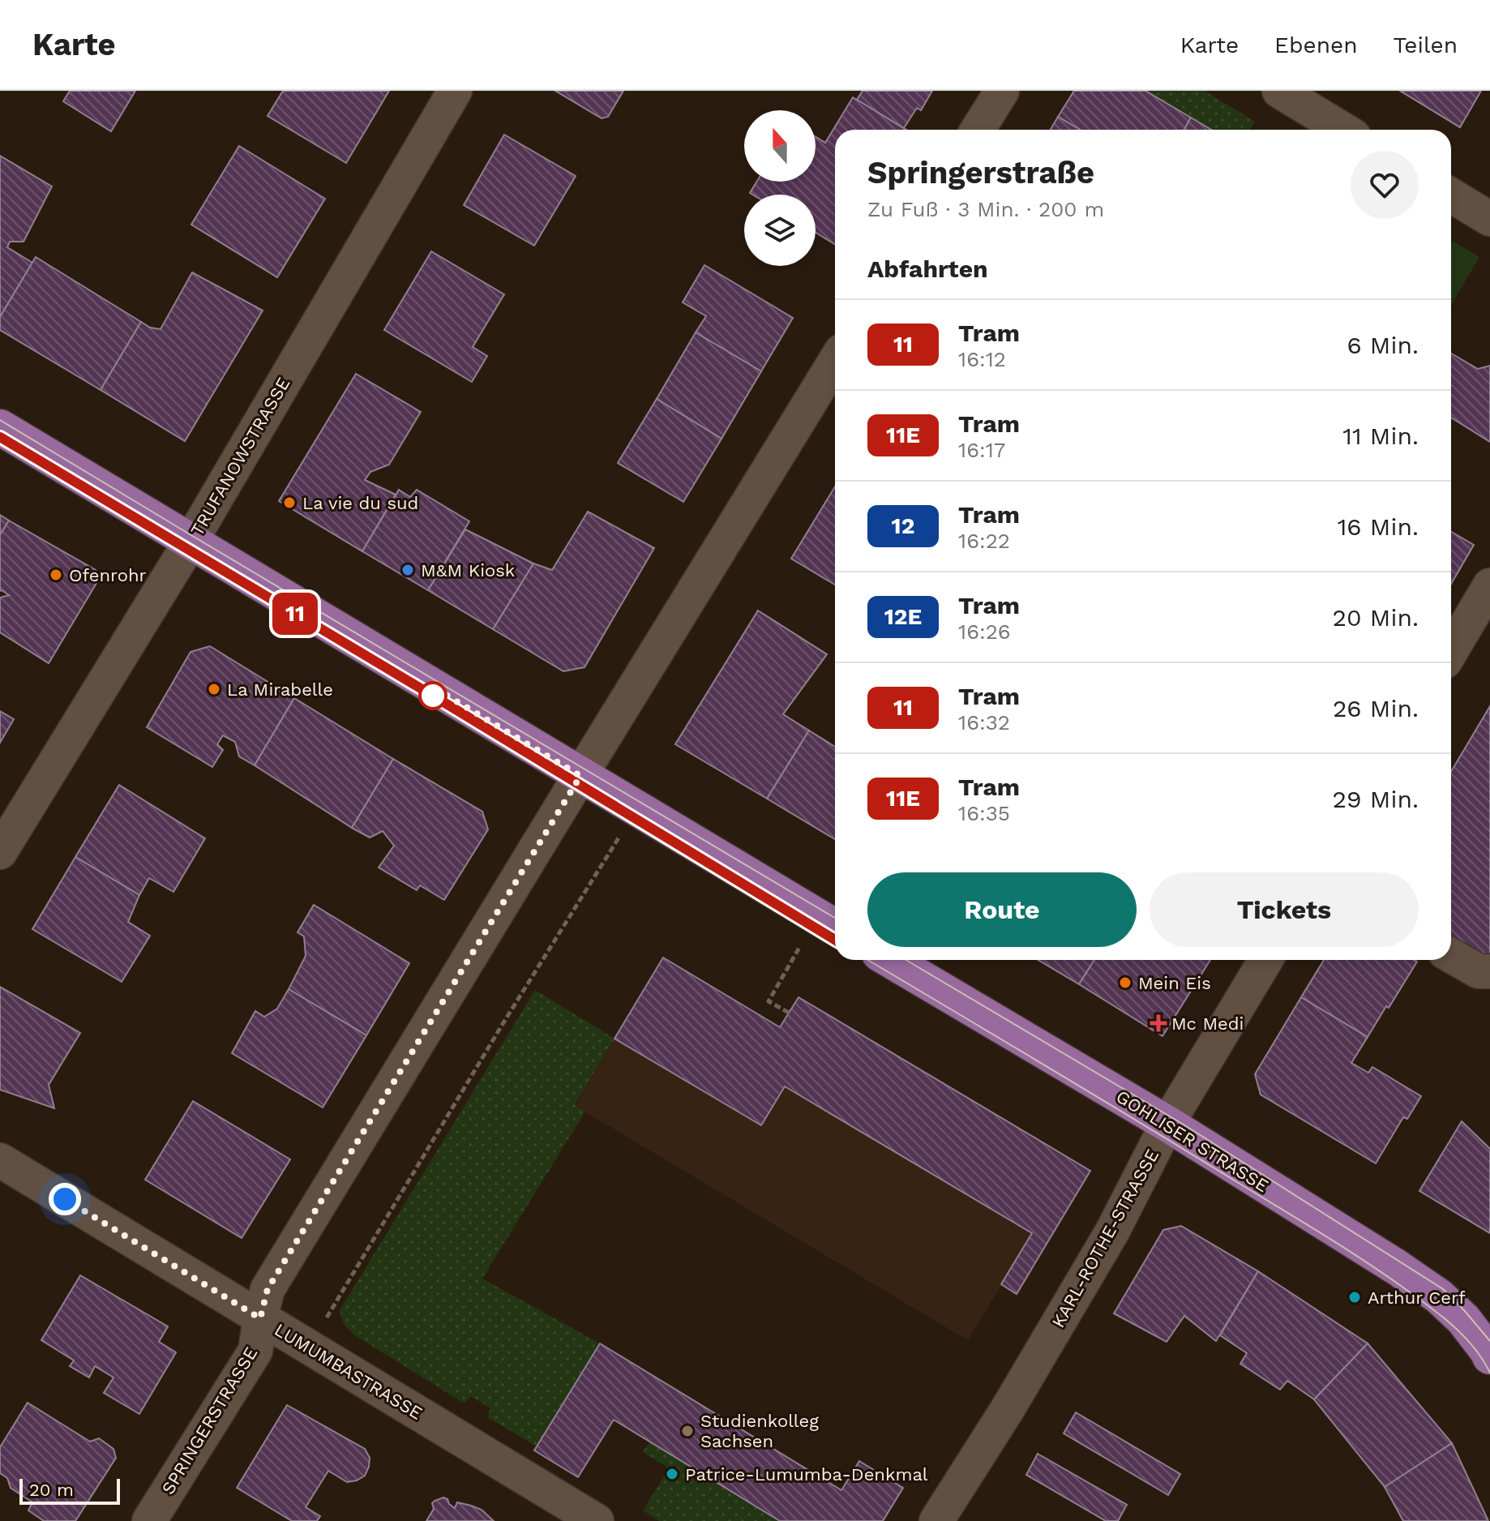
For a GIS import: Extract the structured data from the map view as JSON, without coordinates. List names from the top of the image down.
{
  "streets": {
    "main road": ["GOHLISER STRASSE"],
    "street": [
      "TRUFANOWSTRASSE",
      "KARL-ROTHE-STRASSE",
      "LUMUMBASTRASSE",
      "SPRINGERSTRASSE"
    ]
  },
  "crossings": [
    ["GOHLISER STRASSE", "KARL-ROTHE-STRASSE"],
    ["LUMUMBASTRASSE", "SPRINGERSTRASSE"]
  ],
  "places": {
    "other": [
      "La vie du sud",
      "M&M Kiosk",
      "Ofenrohr",
      "La Mirabelle",
      "Mein Eis",
      "Arthur Cerf",
      "Studienkolleg Sachsen",
      "Patrice-Lumumba-Denkmal"
    ],
    "health": ["Mc Medi"]
  },
  "lines": ["tram line 11"],
  "scale_bar": "20 m",
  "north": "top",
  "page": {
    "header": "Karte",
    "nav": ["Karte", "Ebenen", "Teilen"],
    "on_map": "11",
    "heading": [
      ["Springerstraße", "Zu Fuß · 3 Min. · 200 m"],
      "Abfahrten"
    ],
    "list": [
      {
        "mark": "11",
        "name": "Tram",
        "note": "16:12",
        "value": "6 Min."
      },
      {
        "mark": "11E",
        "name": "Tram",
        "note": "16:17",
        "value": "11 Min."
      },
      {
        "mark": "12",
        "name": "Tram",
        "note": "16:22",
        "value": "16 Min."
      },
      {
        "mark": "12E",
        "name": "Tram",
        "note": "16:26",
        "value": "20 Min."
      },
      {
        "mark": "11",
        "name": "Tram",
        "note": "16:32",
        "value": "26 Min."
      },
      {
        "mark": "11E",
        "name": "Tram",
        "note": "16:35",
        "value": "29 Min."
      }
    ],
    "buttons": ["Route", "Tickets"],
    "scale": "20 m"
  }
}
